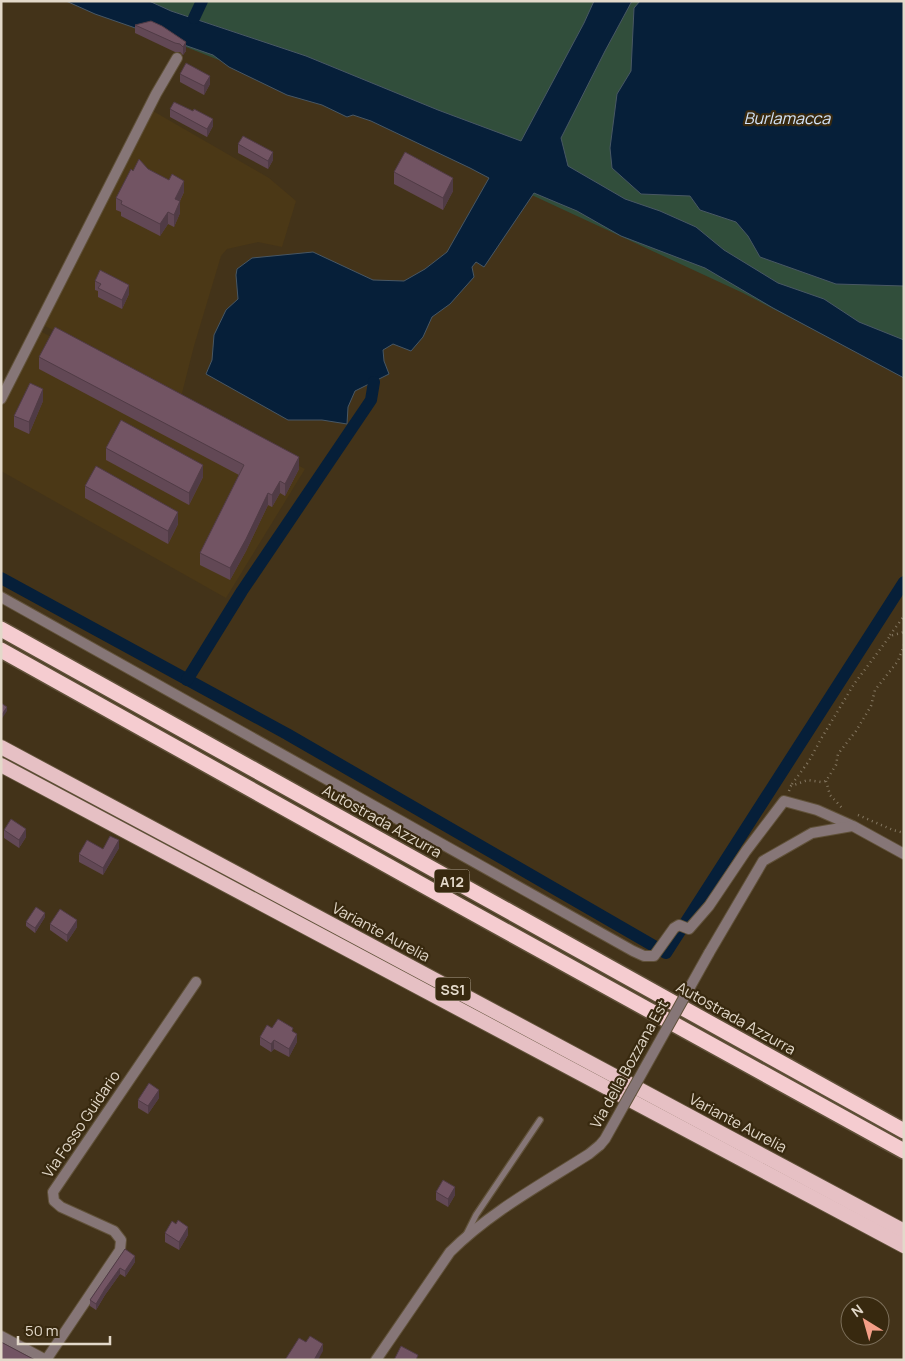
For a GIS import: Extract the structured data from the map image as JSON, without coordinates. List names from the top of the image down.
{
  "streets": {
    "highway": [
      "Autostrada Azzurra",
      "A12",
      "Variante Aurelia",
      "SS1"
    ],
    "street": ["Via della Bozzana Est", "Via Fosso Guidario"]
  },
  "water": ["Burlamacca"],
  "scale_bar": "50 m",
  "north": "top left"
}
